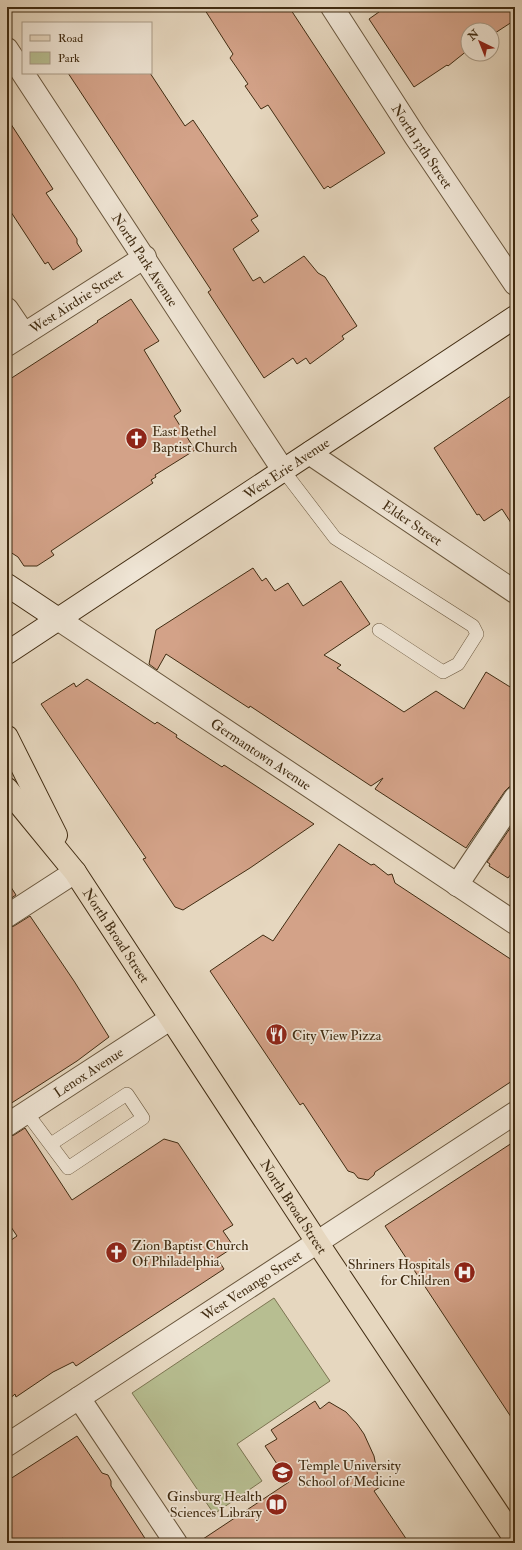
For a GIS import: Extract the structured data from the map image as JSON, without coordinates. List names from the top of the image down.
{
  "streets": {
    "main road": ["North Broad Street"],
    "street": [
      "North 13th Street",
      "North Park Avenue",
      "West Airdrie Street",
      "West Erie Avenue",
      "Elder Street",
      "Germantown Avenue",
      "Lenox Avenue",
      "West Venango Street"
    ]
  },
  "crossings": [
    ["North Park Avenue", "West Airdrie Street"],
    ["North Park Avenue", "West Erie Avenue"],
    ["West Erie Avenue", "Elder Street"],
    ["West Erie Avenue", "Germantown Avenue"],
    ["North Broad Street", "Lenox Avenue"],
    ["North Broad Street", "West Venango Street"]
  ],
  "places": {
    "church": ["East Bethel Baptist Church", "Zion Baptist Church Of Philadelphia"],
    "restaurant": ["City View Pizza"],
    "hospital": ["Shriners Hospitals for Children"],
    "school or university": ["Temple University School of Medicine"],
    "library": ["Ginsburg Health Sciences Library"]
  },
  "legend": ["Road", "Park"],
  "north": "top left"
}
